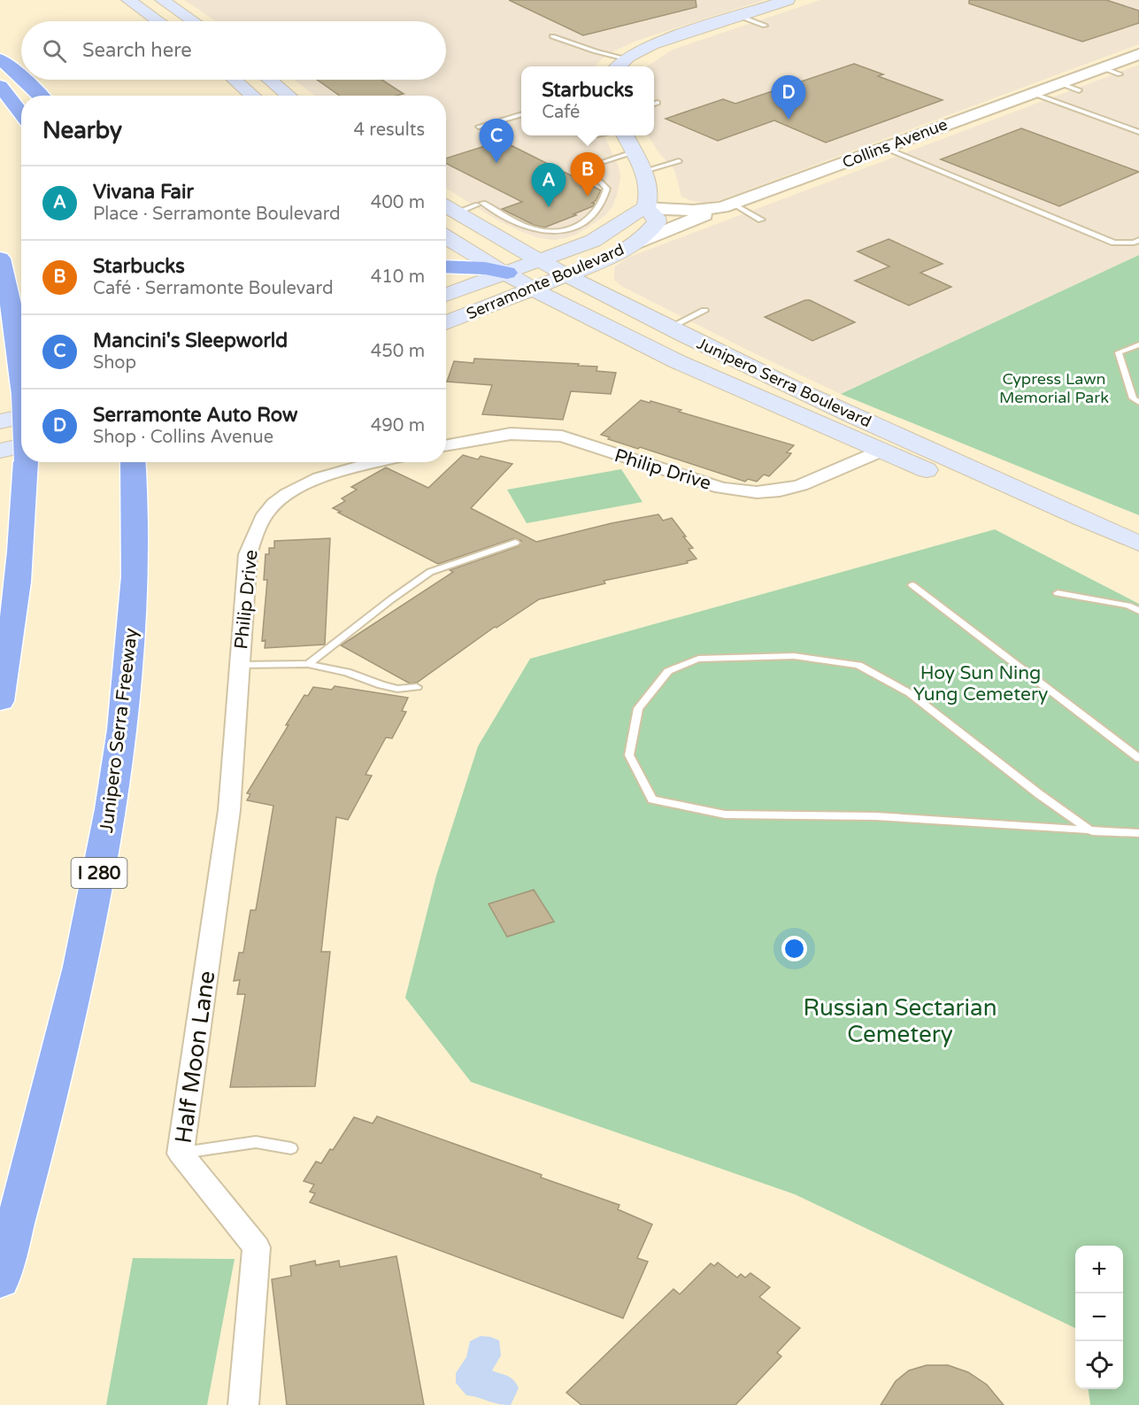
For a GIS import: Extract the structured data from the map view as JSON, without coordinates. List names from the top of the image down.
{
  "streets": {
    "highway": ["Junipero Serra Freeway", "I 280"],
    "main road": ["Serramonte Boulevard", "Junipero Serra Boulevard"],
    "street": ["Collins Avenue", "Philip Drive", "Half Moon Lane"]
  },
  "crossings": [
    ["Collins Avenue", "Serramonte Boulevard"],
    ["Serramonte Boulevard", "Junipero Serra Boulevard"],
    ["Junipero Serra Boulevard", "Philip Drive"],
    ["Philip Drive", "Half Moon Lane"]
  ],
  "parks": ["Cypress Lawn Memorial Park", "Hoy Sun Ning Yung Cemetery", "Russian Sectarian Cemetery"],
  "page": {
    "search": "Search here",
    "popup": ["Starbucks", "Café"],
    "pins": [
      "D",
      "C",
      "B",
      "A"
    ],
    "heading": ["Nearby", "4 results"],
    "list": [
      {
        "mark": "A",
        "name": "Vivana Fair",
        "note": "Place · Serramonte Boulevard",
        "value": "400 m"
      },
      {
        "mark": "B",
        "name": "Starbucks",
        "note": "Café · Serramonte Boulevard",
        "value": "410 m"
      },
      {
        "mark": "C",
        "name": "Mancini's Sleepworld",
        "note": "Shop",
        "value": "450 m"
      },
      {
        "mark": "D",
        "name": "Serramonte Auto Row",
        "note": "Shop · Collins Avenue",
        "value": "490 m"
      }
    ],
    "map_buttons": ["+", "−"]
  }
}
